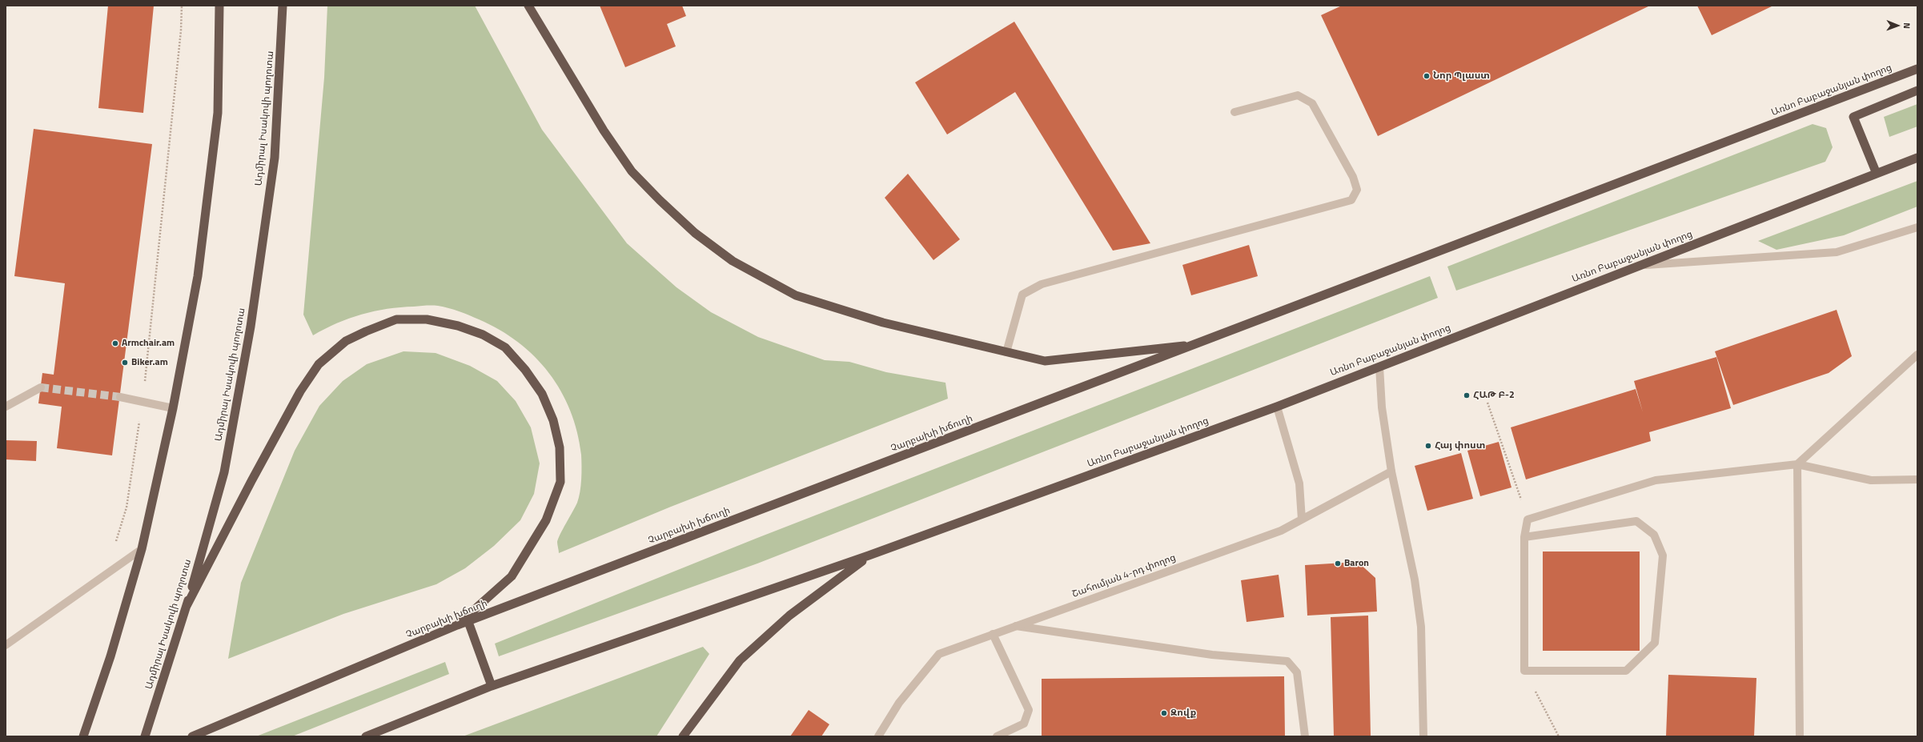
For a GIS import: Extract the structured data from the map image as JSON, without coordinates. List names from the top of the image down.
{
  "streets": {
    "highway": ["Առնո Բաբաջանյան փողոց", "Ադմիրալ Իսակովի պողոտա", "Չարբախի խճուղի"],
    "street": ["Շահումյան 4-րդ փողոց"]
  },
  "crossings": [
    ["Առնո Բաբաջանյան փողոց", "Չարբախի խճուղի"]
  ],
  "places": [
    "Նոր Պլաստ",
    "Armchair.am",
    "Biker.am",
    "ՀԱԹ Բ-2",
    "Հայ փոստ",
    "Baron",
    "Զովք"
  ],
  "north": "right"
}
